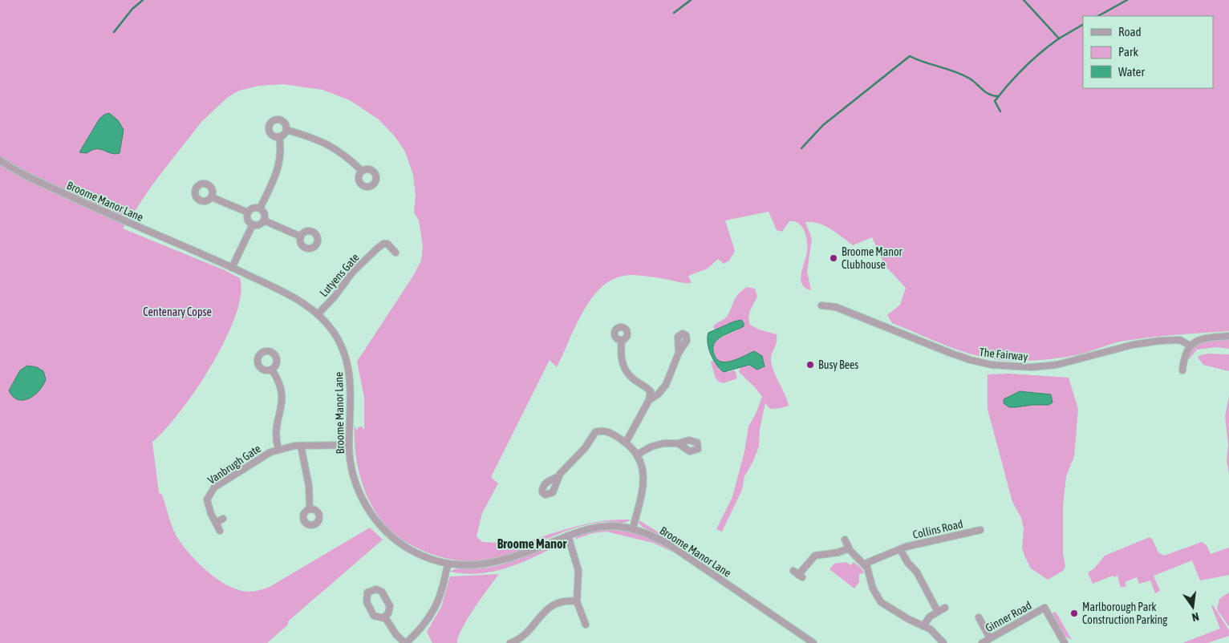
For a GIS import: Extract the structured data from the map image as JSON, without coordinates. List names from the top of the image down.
{
  "streets": {
    "street": [
      "Broome Manor Lane",
      "Lutyens Gate",
      "The Fairway",
      "Vanbrugh Gate",
      "Collins Road",
      "Ginner Road"
    ]
  },
  "crossings": [
    ["Broome Manor Lane", "Lutyens Gate"],
    ["Broome Manor Lane", "Vanbrugh Gate"]
  ],
  "districts": ["Broome Manor"],
  "parks": ["Centenary Copse"],
  "places": ["Broome Manor Clubhouse", "Busy Bees", "Marlborough Park Construction Parking"],
  "legend": ["Road", "Park", "Water"],
  "north": "bottom"
}
